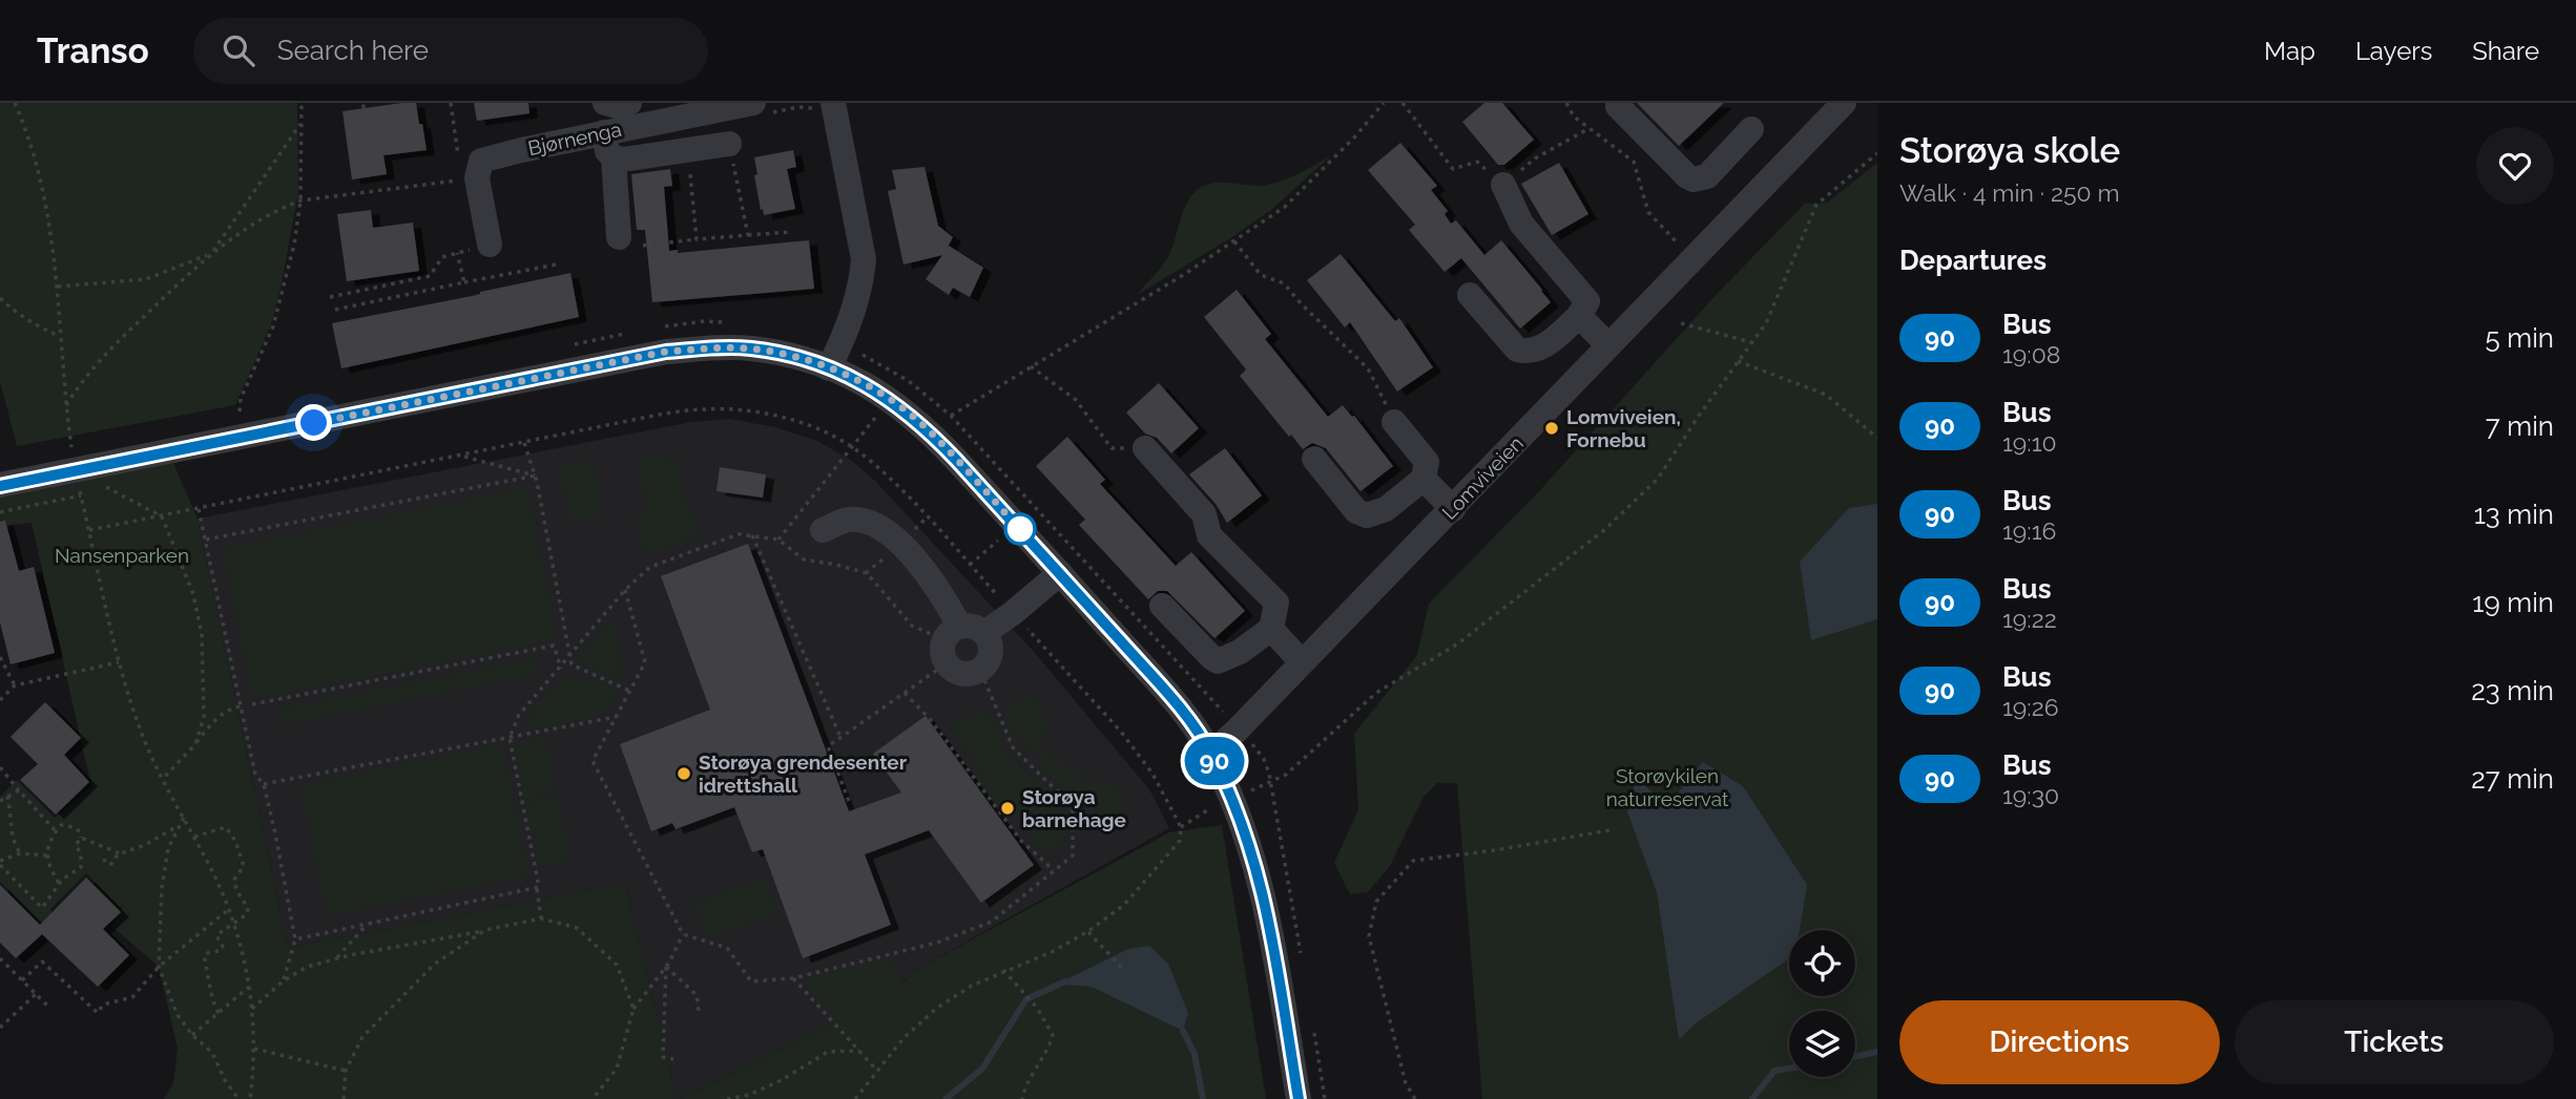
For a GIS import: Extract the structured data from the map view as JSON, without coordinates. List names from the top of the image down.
{
  "streets": {
    "street": ["Bjørnenga", "Lomviveien"]
  },
  "parks": ["Nansenparken", "Storøykilen naturreservat"],
  "places": ["Lomviveien, Fornebu", "Storøya grendesenter idrettshall", "Storøya barnehage"],
  "lines": ["bus line 90"],
  "page": {
    "header": "Transo",
    "search": "Search here",
    "nav": ["Map", "Layers", "Share"],
    "on_map": "90",
    "heading": [
      ["Storøya skole", "Walk · 4 min · 250 m"],
      "Departures"
    ],
    "list": [
      {
        "mark": "90",
        "name": "Bus",
        "note": "19:08",
        "value": "5 min"
      },
      {
        "mark": "90",
        "name": "Bus",
        "note": "19:10",
        "value": "7 min"
      },
      {
        "mark": "90",
        "name": "Bus",
        "note": "19:16",
        "value": "13 min"
      },
      {
        "mark": "90",
        "name": "Bus",
        "note": "19:22",
        "value": "19 min"
      },
      {
        "mark": "90",
        "name": "Bus",
        "note": "19:26",
        "value": "23 min"
      },
      {
        "mark": "90",
        "name": "Bus",
        "note": "19:30",
        "value": "27 min"
      }
    ],
    "buttons": ["Directions", "Tickets"]
  }
}
